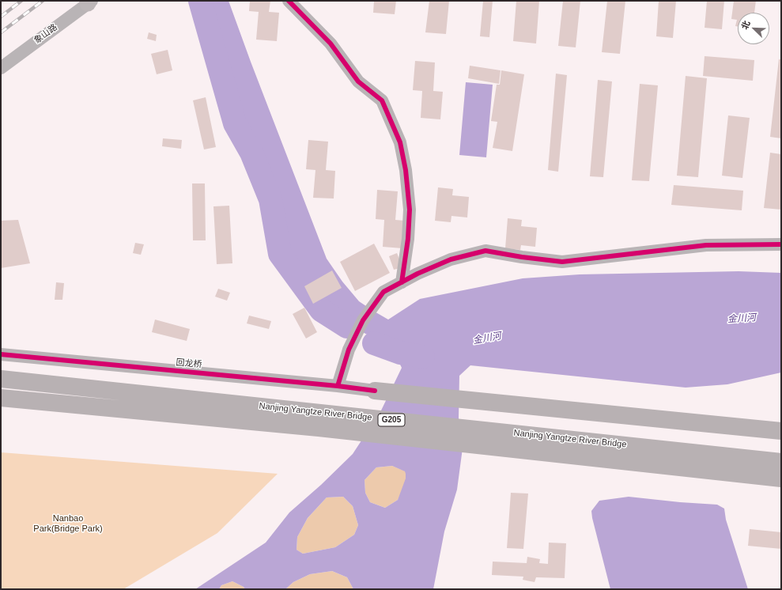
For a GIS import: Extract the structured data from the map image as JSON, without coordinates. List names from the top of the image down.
{
  "streets": {
    "highway": ["Nanjing Yangtze River Bridge", "G205"],
    "street": ["象山路", "回龙桥"]
  },
  "water": ["金川河"],
  "parks": ["Nanbao Park(Bridge Park)"],
  "north": "top left"
}
